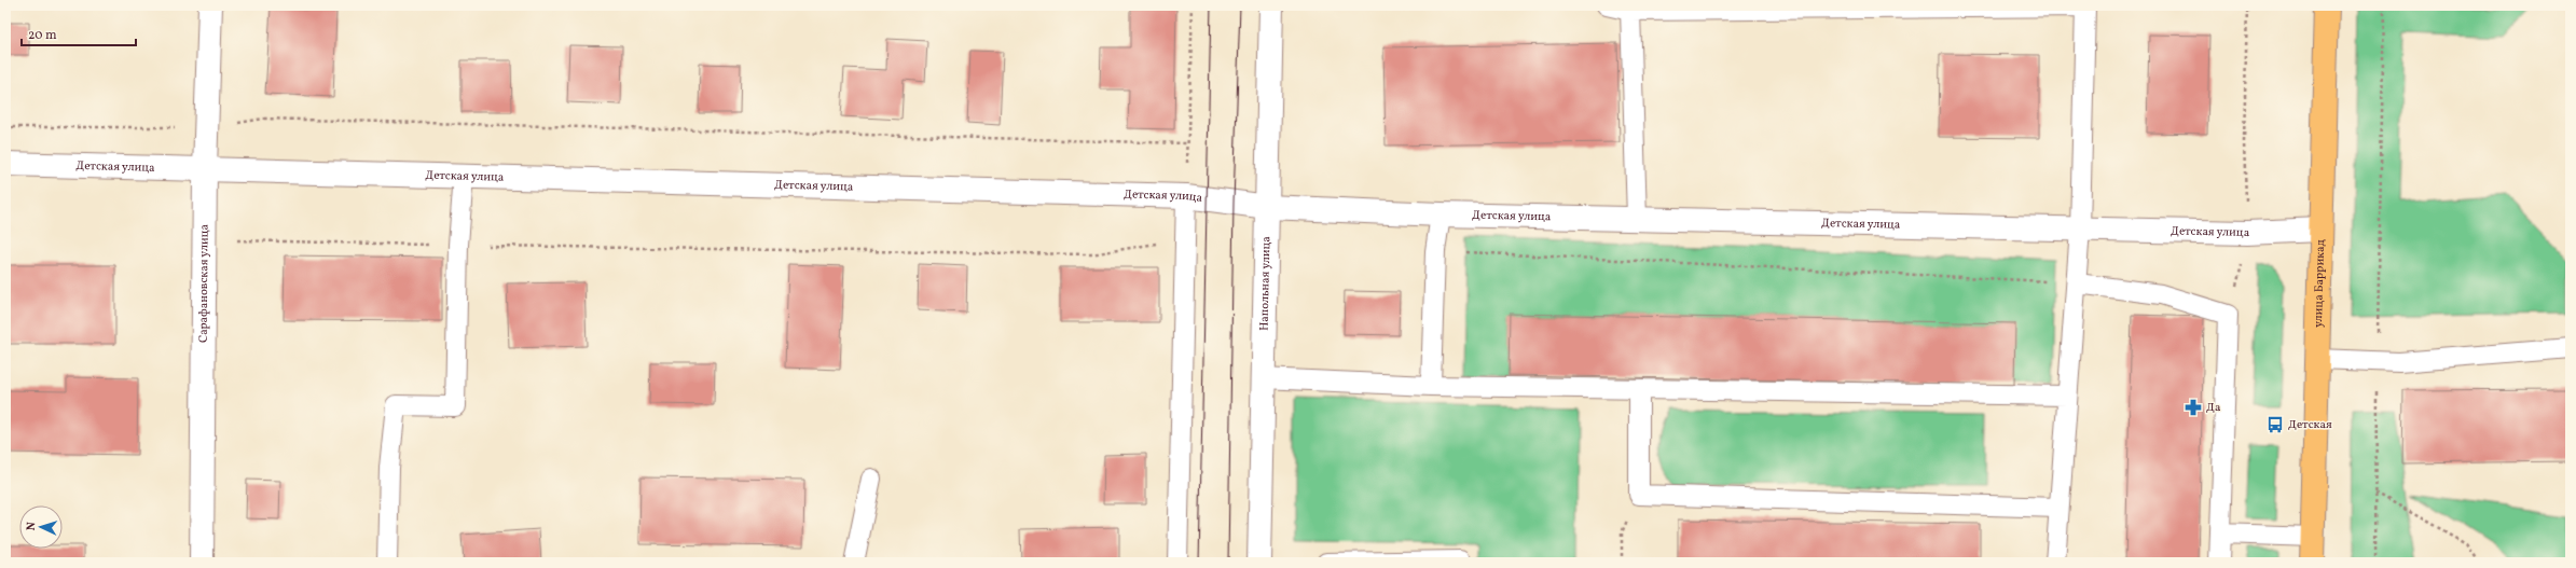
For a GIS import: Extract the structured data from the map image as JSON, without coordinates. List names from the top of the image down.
{
  "streets": {
    "main road": ["улица Баррикад"],
    "street": ["Детская улица", "Сарафановская улица", "Напольная улица"]
  },
  "crossings": [
    ["Детская улица", "Сарафановская улица"],
    ["Детская улица", "Напольная улица"],
    ["Детская улица", "улица Баррикад"]
  ],
  "places": {
    "pharmacy": ["Да"],
    "bus stop": ["Детская"]
  },
  "scale_bar": "20 m",
  "north": "left"
}
